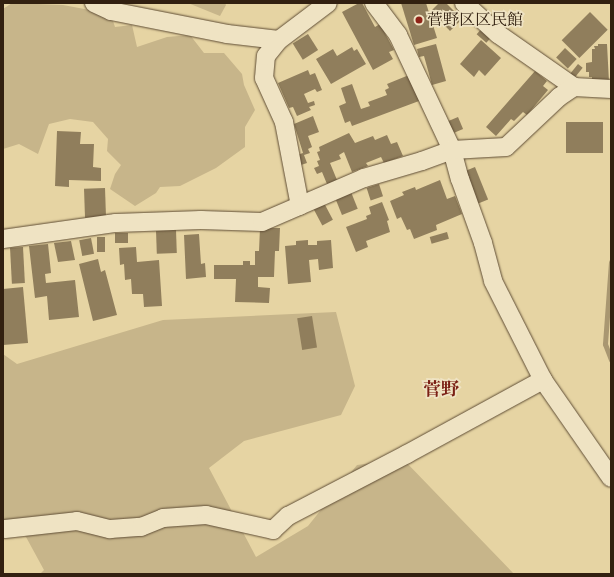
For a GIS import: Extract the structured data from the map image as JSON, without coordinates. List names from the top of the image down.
{
  "districts": ["菅野"],
  "places": ["菅野区区民館"]
}
